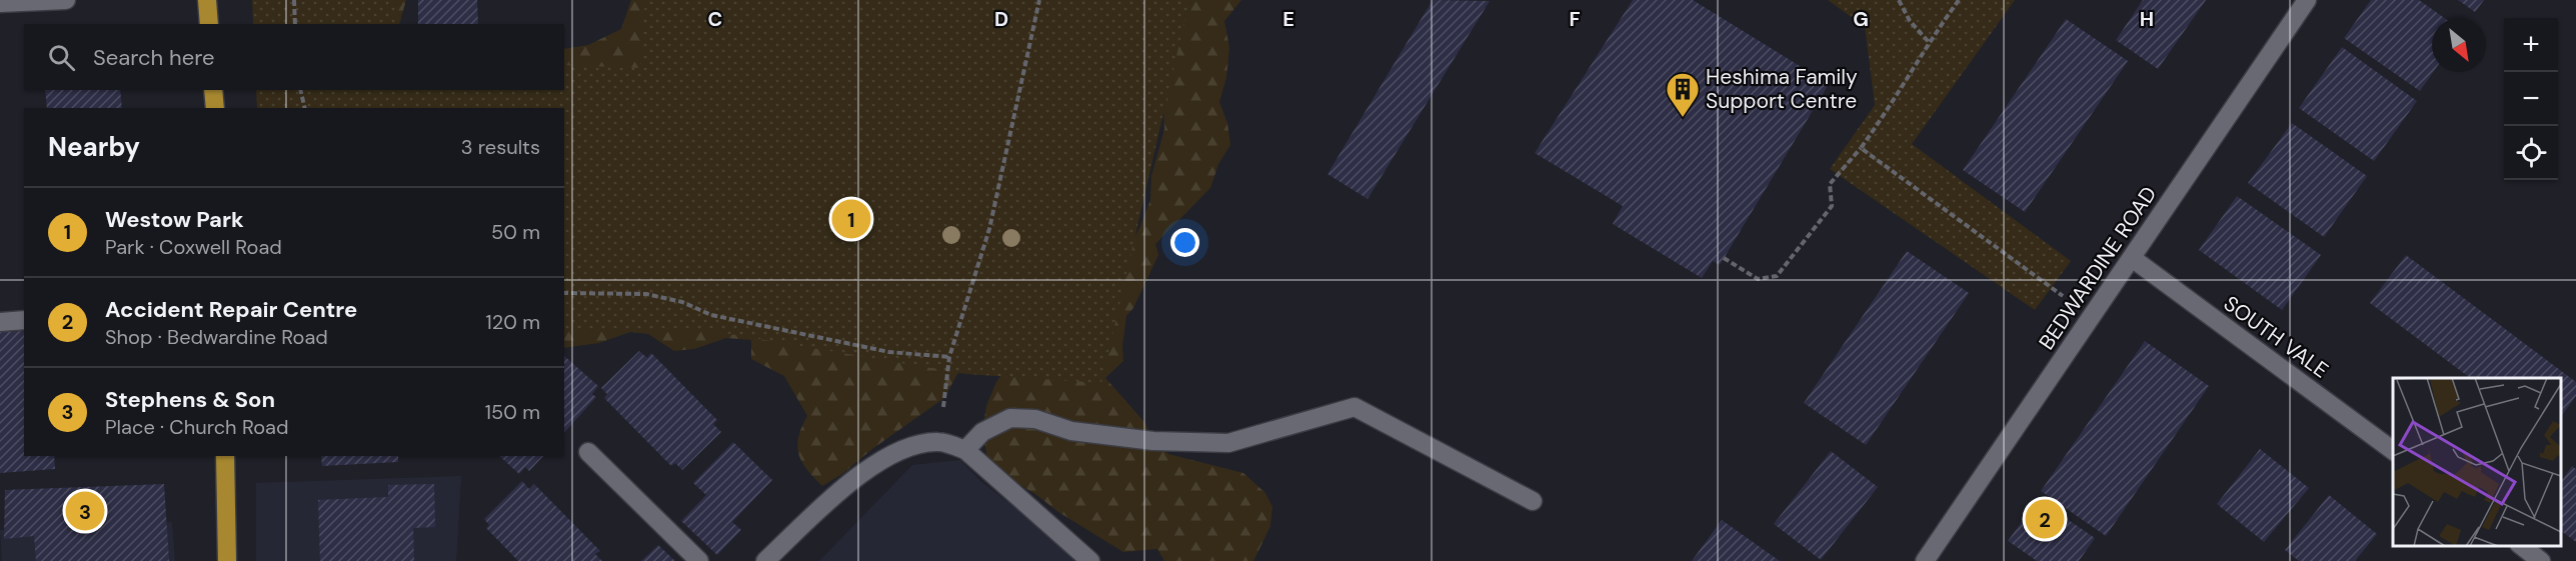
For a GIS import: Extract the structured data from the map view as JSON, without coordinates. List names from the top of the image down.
{
  "streets": {
    "street": ["BEDWARDINE ROAD", "SOUTH VALE"]
  },
  "crossings": [
    ["BEDWARDINE ROAD", "SOUTH VALE"]
  ],
  "places": {
    "building": ["Heshima Family Support Centre"]
  },
  "north": "bottom right",
  "page": {
    "map_buttons": ["+", "−"],
    "search": "Search here",
    "heading": ["Nearby", "3 results"],
    "list": [
      {
        "mark": "1",
        "name": "Westow Park",
        "note": "Park · Coxwell Road",
        "value": "50 m"
      },
      {
        "mark": "2",
        "name": "Accident Repair Centre",
        "note": "Shop · Bedwardine Road",
        "value": "120 m"
      },
      {
        "mark": "3",
        "name": "Stephens & Son",
        "note": "Place · Church Road",
        "value": "150 m"
      }
    ],
    "pins": ["1", "3", "2"]
  },
  "grid": {
    "columns": [
      "C",
      "D",
      "E",
      "F",
      "G",
      "H"
    ]
  }
}
